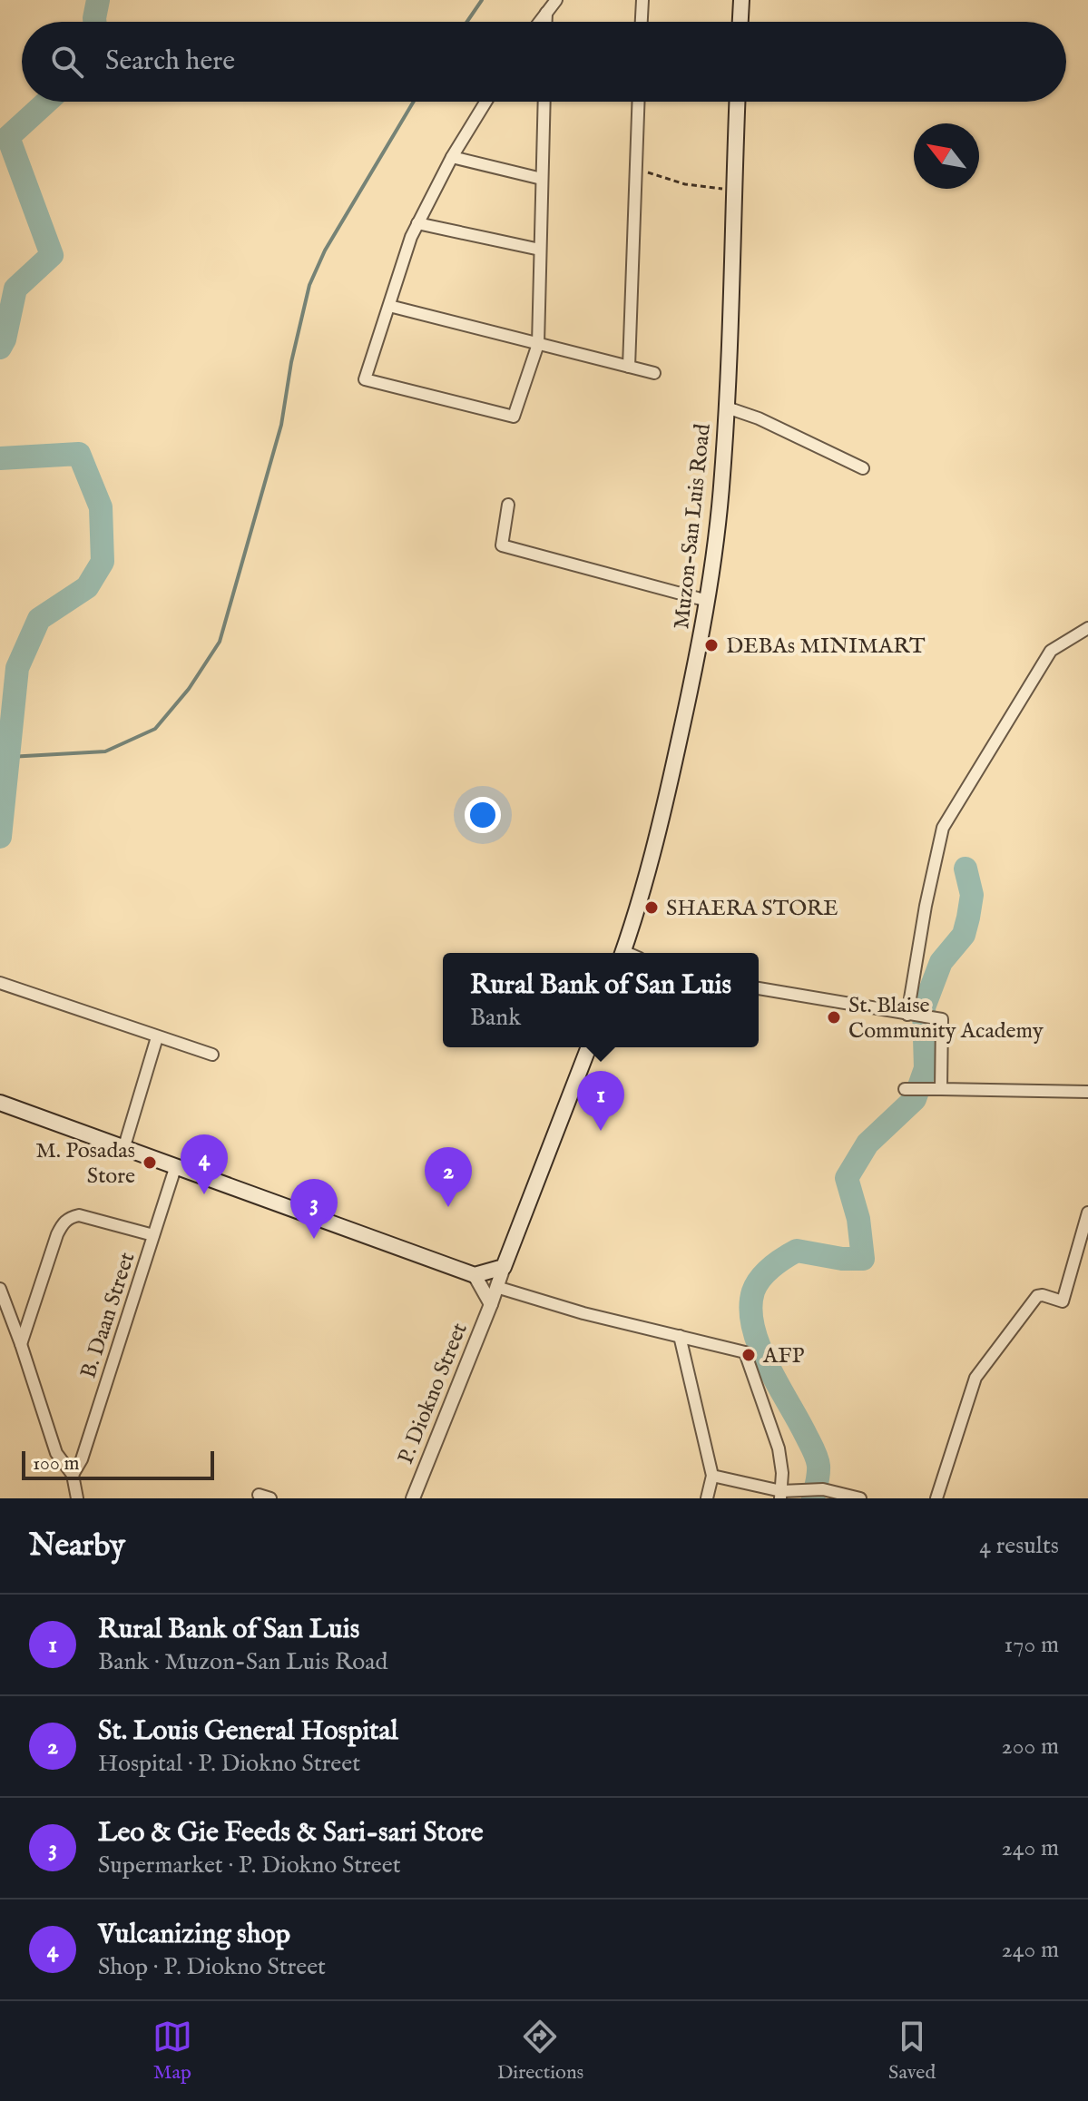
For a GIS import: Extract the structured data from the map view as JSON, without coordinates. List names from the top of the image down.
{
  "streets": {
    "main road": ["Muzon-San Luis Road"],
    "street": ["B. Daan Street", "P. Diokno Street"]
  },
  "places": [
    "DEBAs MINIMART",
    "SHAERA STORE",
    "St. Blaise Community Academy",
    "M. Posadas Store",
    "AFP"
  ],
  "scale_bar": "100 m",
  "north": "top left",
  "page": {
    "search": "Search here",
    "popup": ["Rural Bank of San Luis", "Bank"],
    "pins": [
      "1",
      "4",
      "2",
      "3"
    ],
    "scale": "100 m",
    "heading": ["Nearby", "4 results"],
    "list": [
      {
        "mark": "1",
        "name": "Rural Bank of San Luis",
        "note": "Bank · Muzon-San Luis Road",
        "value": "170 m"
      },
      {
        "mark": "2",
        "name": "St. Louis General Hospital",
        "note": "Hospital · P. Diokno Street",
        "value": "200 m"
      },
      {
        "mark": "3",
        "name": "Leo & Gie Feeds & Sari-sari Store",
        "note": "Supermarket · P. Diokno Street",
        "value": "240 m"
      },
      {
        "mark": "4",
        "name": "Vulcanizing shop",
        "note": "Shop · P. Diokno Street",
        "value": "240 m"
      }
    ],
    "nav": ["Map", "Directions", "Saved"]
  }
}
